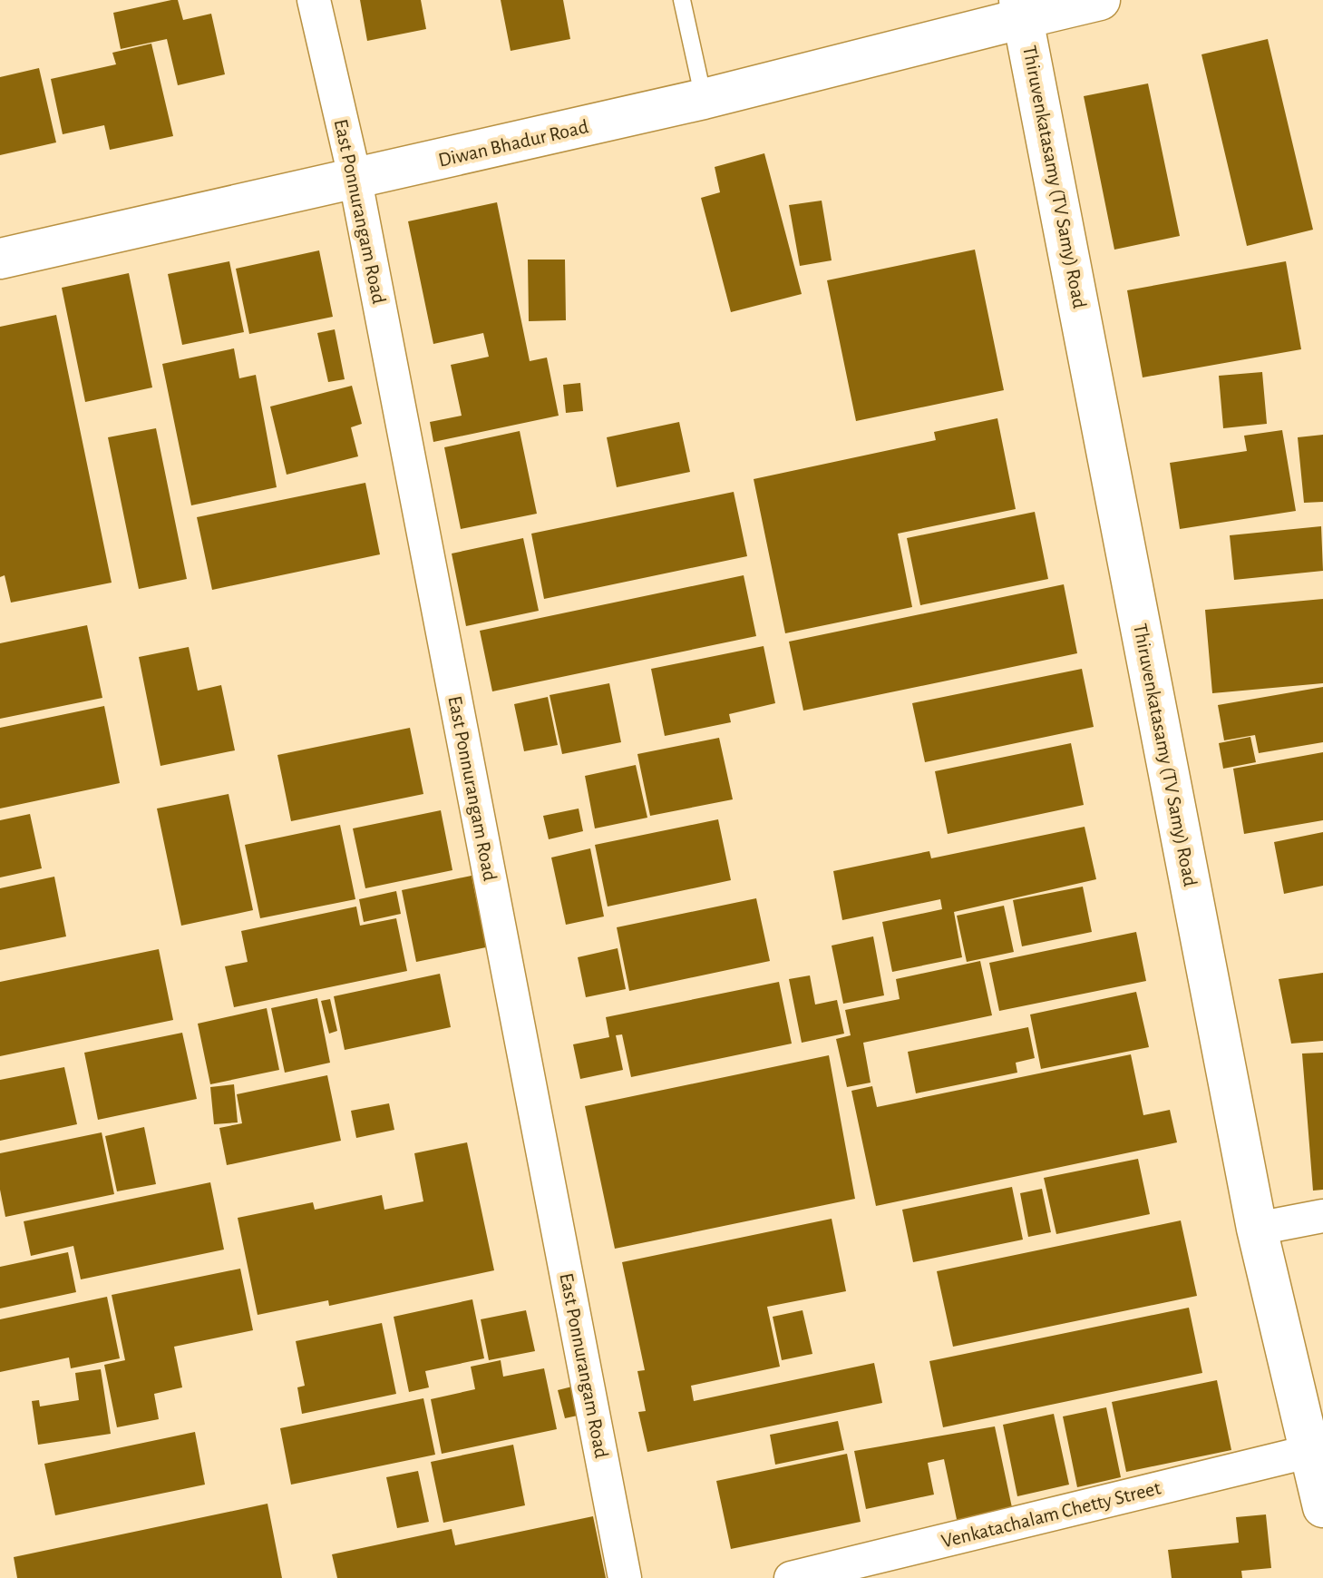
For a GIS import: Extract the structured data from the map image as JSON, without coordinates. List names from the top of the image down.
{
  "streets": {
    "main road": ["Diwan Bhadur Road", "Thiruvenkatasamy (TV Samy) Road"],
    "street": ["East Ponnurangam Road", "Venkatachalam Chetty Street"]
  },
  "crossings": [
    ["Diwan Bhadur Road", "Thiruvenkatasamy (TV Samy) Road"],
    ["Diwan Bhadur Road", "East Ponnurangam Road"],
    ["Thiruvenkatasamy (TV Samy) Road", "Venkatachalam Chetty Street"]
  ]
}
